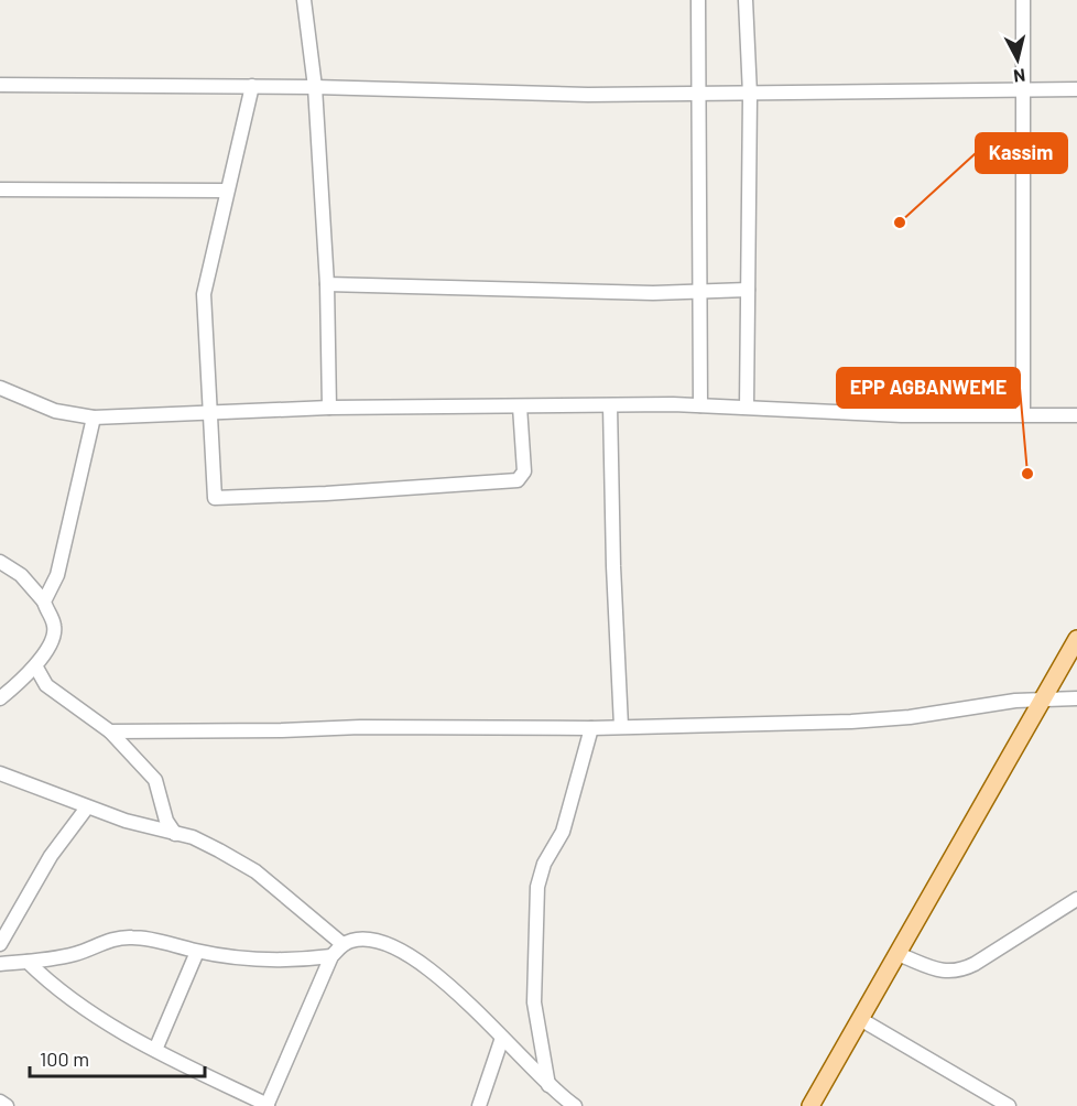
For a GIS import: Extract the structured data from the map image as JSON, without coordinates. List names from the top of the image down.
{
  "places": ["Kassim", "EPP AGBANWEME"],
  "scale_bar": "100 m",
  "north": "bottom"
}
